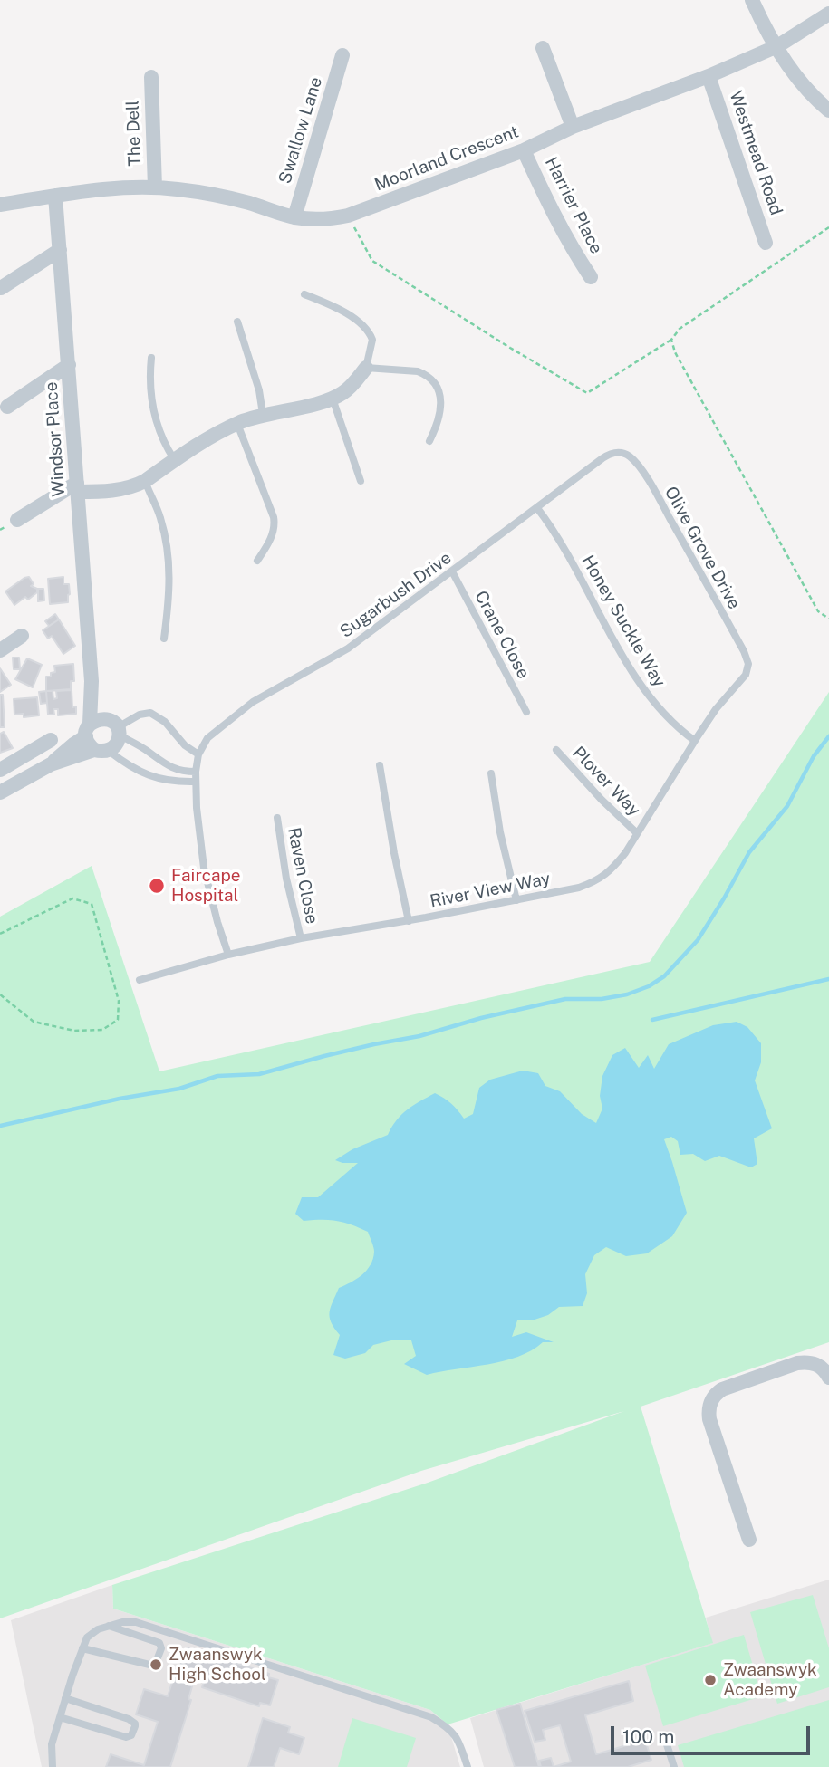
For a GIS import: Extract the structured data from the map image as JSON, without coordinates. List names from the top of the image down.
{
  "streets": {
    "street": [
      "Swallow Lane",
      "The Dell",
      "Westmead Road",
      "Moorland Crescent",
      "Harrier Place",
      "Windsor Place"
    ],
    "lane": [
      "Olive Grove Drive",
      "Sugarbush Drive",
      "Honey Suckle Way",
      "Crane Close",
      "Plover Way",
      "Raven Close",
      "River View Way"
    ]
  },
  "crossings": [
    ["Swallow Lane", "Moorland Crescent"],
    ["The Dell", "Moorland Crescent"],
    ["Westmead Road", "Moorland Crescent"],
    ["Moorland Crescent", "Harrier Place"],
    ["Moorland Crescent", "Windsor Place"],
    ["Olive Grove Drive", "Sugarbush Drive"],
    ["Olive Grove Drive", "River View Way"],
    ["Sugarbush Drive", "Honey Suckle Way"],
    ["Sugarbush Drive", "Crane Close"],
    ["Honey Suckle Way", "River View Way"],
    ["Plover Way", "River View Way"],
    ["Raven Close", "River View Way"]
  ],
  "places": ["Faircape Hospital", "Zwaanswyk High School", "Zwaanswyk Academy"],
  "scale_bar": "100 m"
}
